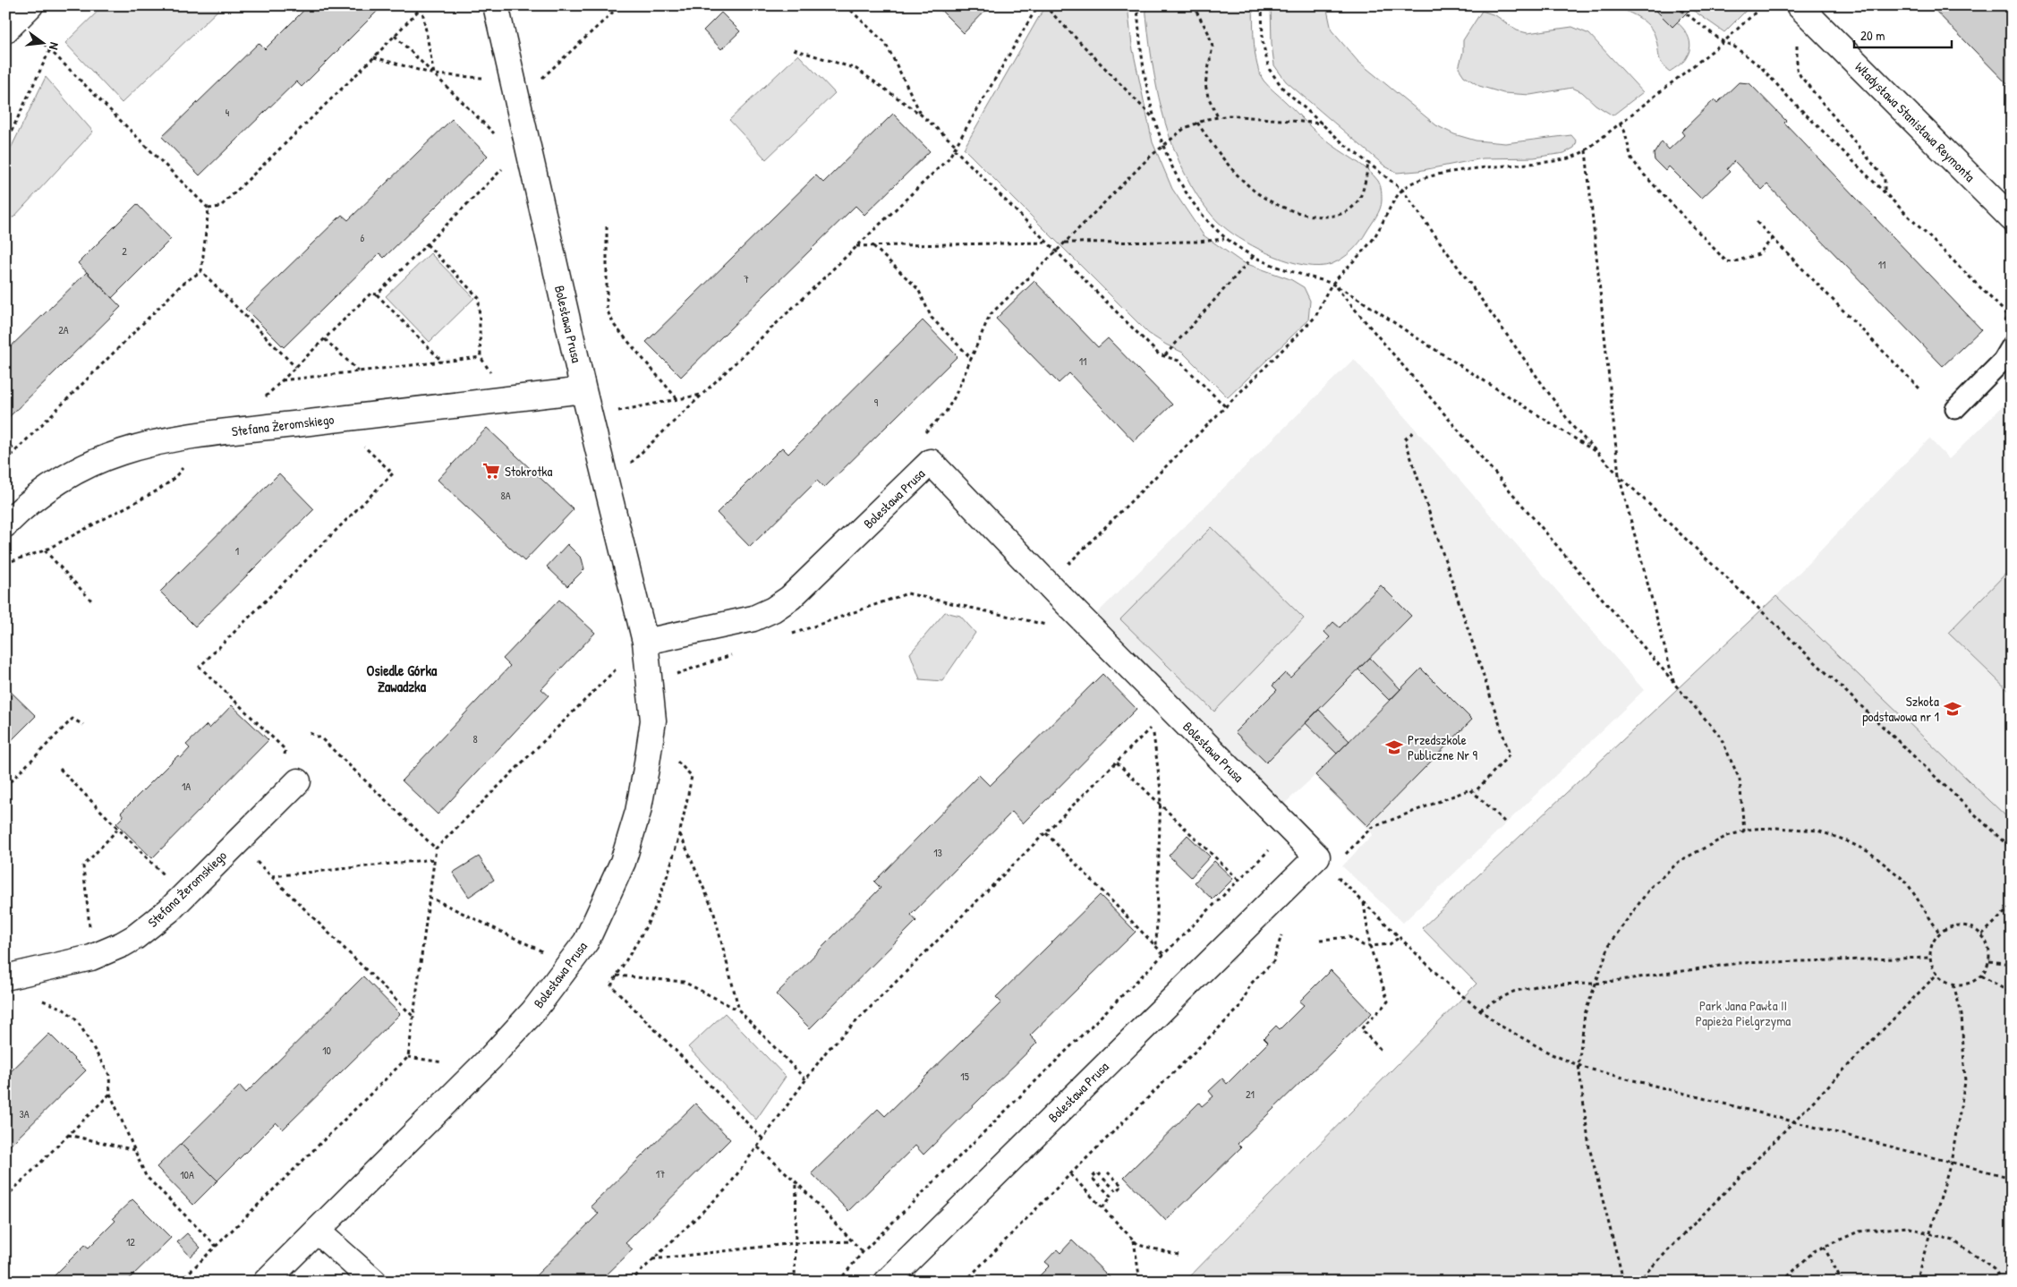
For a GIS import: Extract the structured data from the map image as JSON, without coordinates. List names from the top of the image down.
{
  "streets": {
    "street": ["Władysława Stanisława Reymonta", "Bolesława Prusa", "Stefana Żeromskiego"]
  },
  "crossings": [
    ["Bolesława Prusa", "Stefana Żeromskiego"]
  ],
  "districts": ["Osiedle Górka Zawadzka"],
  "parks": ["Park Jana Pawła II Papieża Pielgrzyma"],
  "places": {
    "supermarket": ["Stokrotka"],
    "school or university": ["Szkoła podstawowa nr 1", "Przedszkole Publiczne Nr 9"]
  },
  "house_numbers": [
    "4",
    "6",
    "2",
    "11",
    "7",
    "2A",
    "11",
    "9",
    "8A",
    "1",
    "8",
    "1A",
    "13",
    "10",
    "15",
    "21",
    "3A",
    "17",
    "10A",
    "12"
  ],
  "scale_bar": "20 m",
  "north": "right"
}
